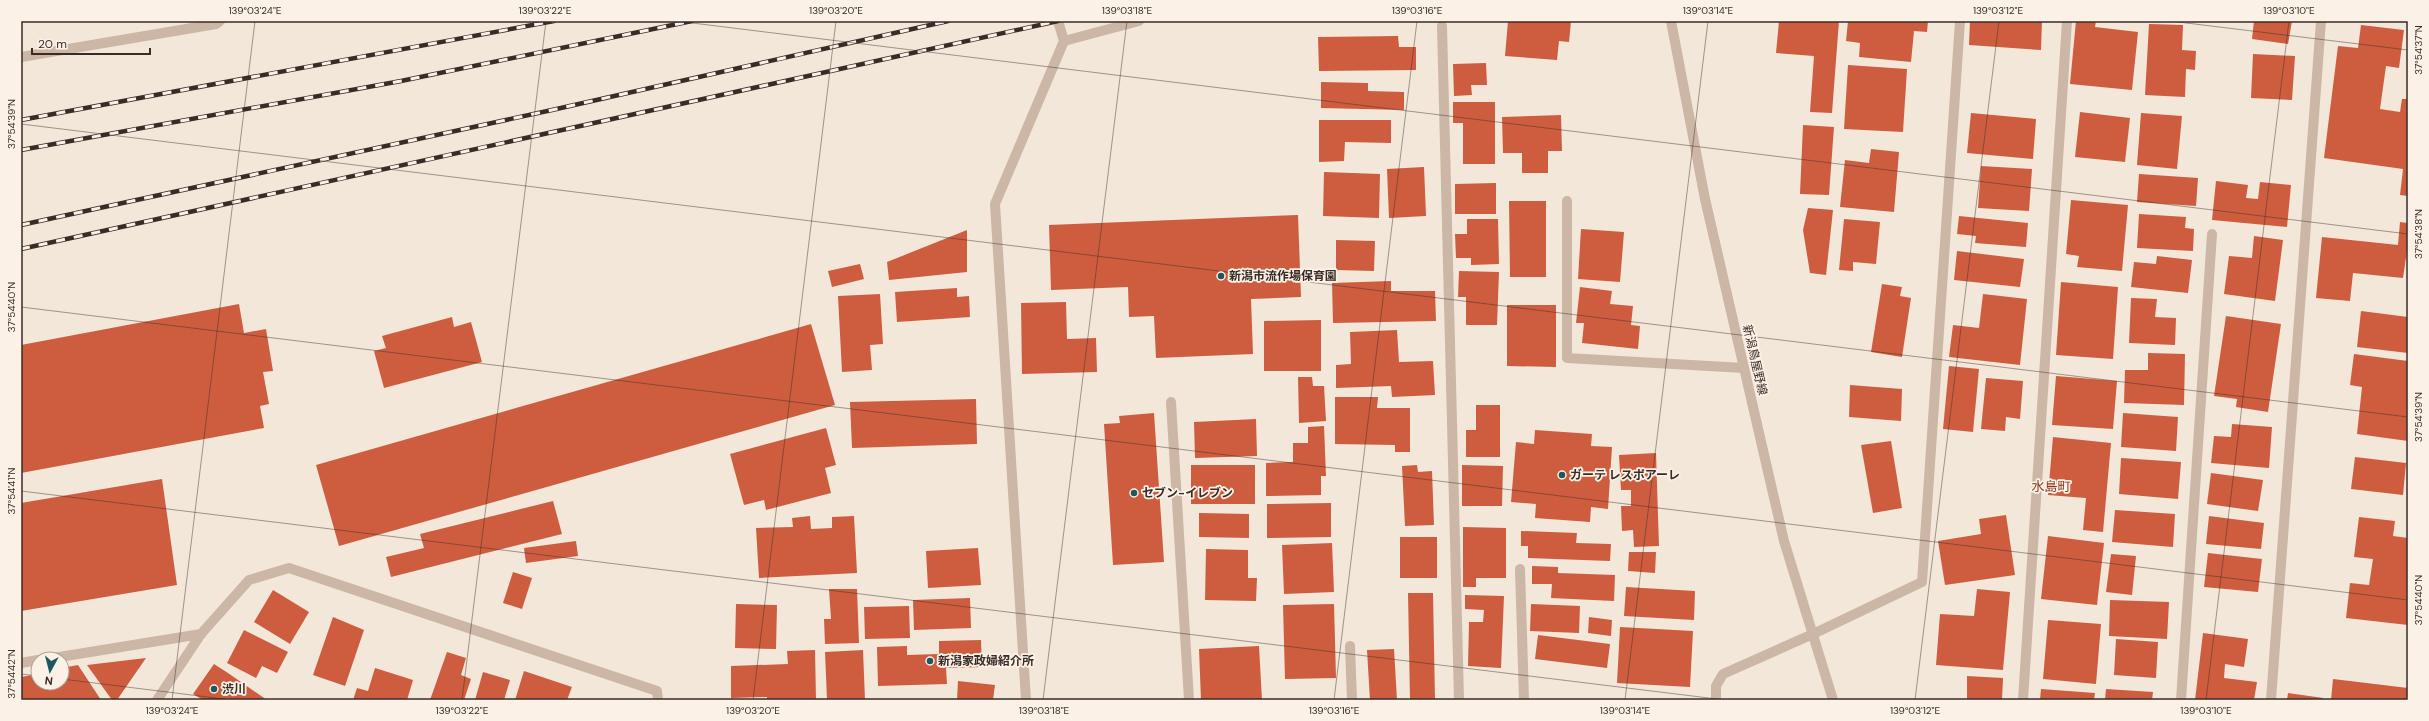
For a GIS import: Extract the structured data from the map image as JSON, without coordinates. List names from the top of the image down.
{
  "streets": {
    "street": ["新潟鳥屋野線"]
  },
  "districts": ["水島町"],
  "places": [
    "新潟市流作場保育園",
    "ガーテ レスポアーレ",
    "セブン-イレブン",
    "新潟家政婦紹介所",
    "渋川"
  ],
  "scale_bar": "20 m",
  "north": "bottom",
  "coordinates": [
    "139°03'24\"E",
    "139°03'22\"E",
    "139°03'20\"E",
    "139°03'18\"E",
    "139°03'16\"E",
    "139°03'14\"E",
    "139°03'12\"E",
    "139°03'10\"E",
    "37°54'37\"N",
    "37°54'39\"N",
    "37°54'38\"N",
    "37°54'40\"N",
    "37°54'41\"N",
    "37°54'42\"N"
  ]
}
